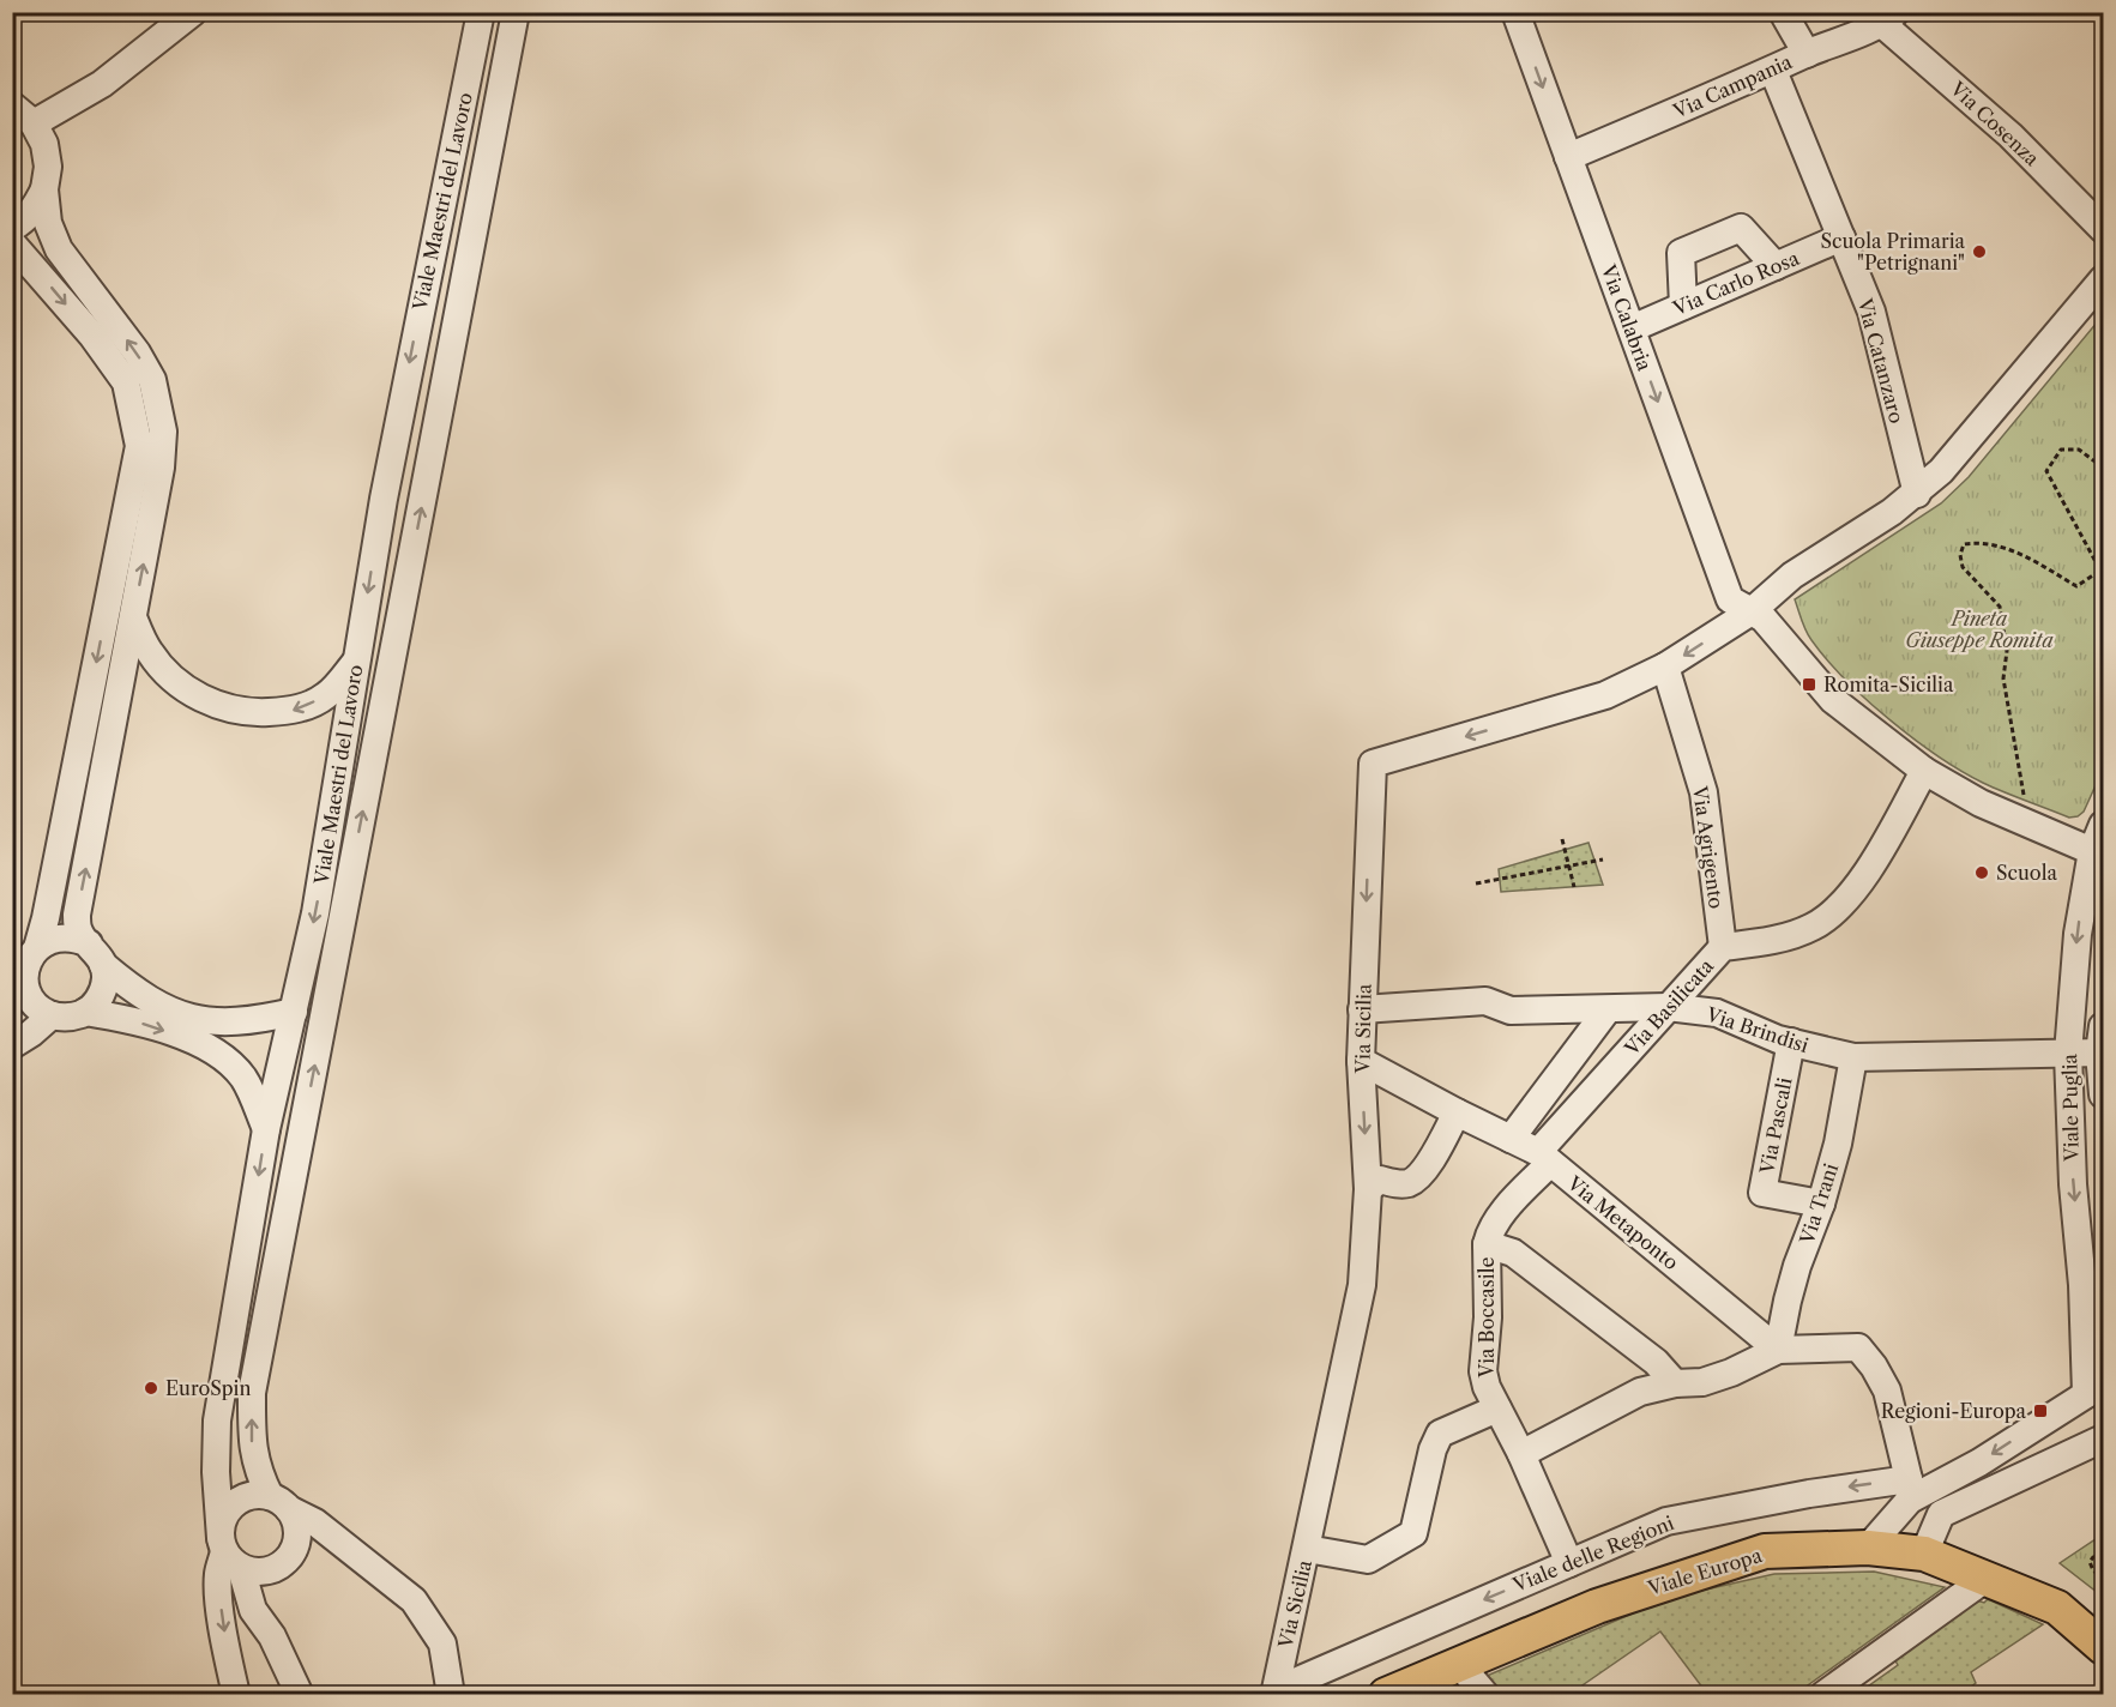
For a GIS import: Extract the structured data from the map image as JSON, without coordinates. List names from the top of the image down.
{
  "streets": {
    "main road": ["Viale Europa"],
    "street": [
      "Via Campania",
      "Via Cosenza",
      "Viale Maestri del Lavoro",
      "Via Carlo Rosa",
      "Via Calabria",
      "Via Catanzaro",
      "Via Agrigento",
      "Via Basilicata",
      "Via Sicilia",
      "Via Brindisi",
      "Viale Puglia",
      "Via Pascali",
      "Via Trani",
      "Via Metaponto",
      "Via Boccasile",
      "Viale delle Regioni"
    ]
  },
  "crossings": [
    ["Via Campania", "Via Cosenza"],
    ["Via Campania", "Via Calabria"],
    ["Via Campania", "Via Catanzaro"],
    ["Via Carlo Rosa", "Via Calabria"],
    ["Via Carlo Rosa", "Via Catanzaro"],
    ["Via Calabria", "Via Basilicata"],
    ["Via Calabria", "Via Sicilia"],
    ["Via Calabria", "Viale Puglia"],
    ["Via Catanzaro", "Via Sicilia"],
    ["Via Agrigento", "Via Basilicata"],
    ["Via Agrigento", "Via Sicilia"],
    ["Via Basilicata", "Via Brindisi"],
    ["Via Basilicata", "Via Metaponto"],
    ["Via Basilicata", "Via Boccasile"],
    ["Via Sicilia", "Via Brindisi"],
    ["Via Sicilia", "Via Metaponto"],
    ["Via Sicilia", "Viale delle Regioni"],
    ["Via Brindisi", "Viale Puglia"],
    ["Via Brindisi", "Via Pascali"],
    ["Via Brindisi", "Via Trani"],
    ["Viale Puglia", "Viale delle Regioni"],
    ["Via Pascali", "Via Trani"],
    ["Via Trani", "Via Metaponto"],
    ["Via Metaponto", "Via Boccasile"],
    ["Via Boccasile", "Viale delle Regioni"],
    ["Viale delle Regioni", "Viale Europa"]
  ],
  "one_way": ["Via Calabria", "Via Sicilia", "Viale Puglia"],
  "parks": ["Pineta Giuseppe Romita"],
  "places": {
    "other": ["Scuola Primaria \"Petrignani\"", "Scuola", "EuroSpin"],
    "transit": ["Romita-Sicilia", "Regioni-Europa"]
  }
}
